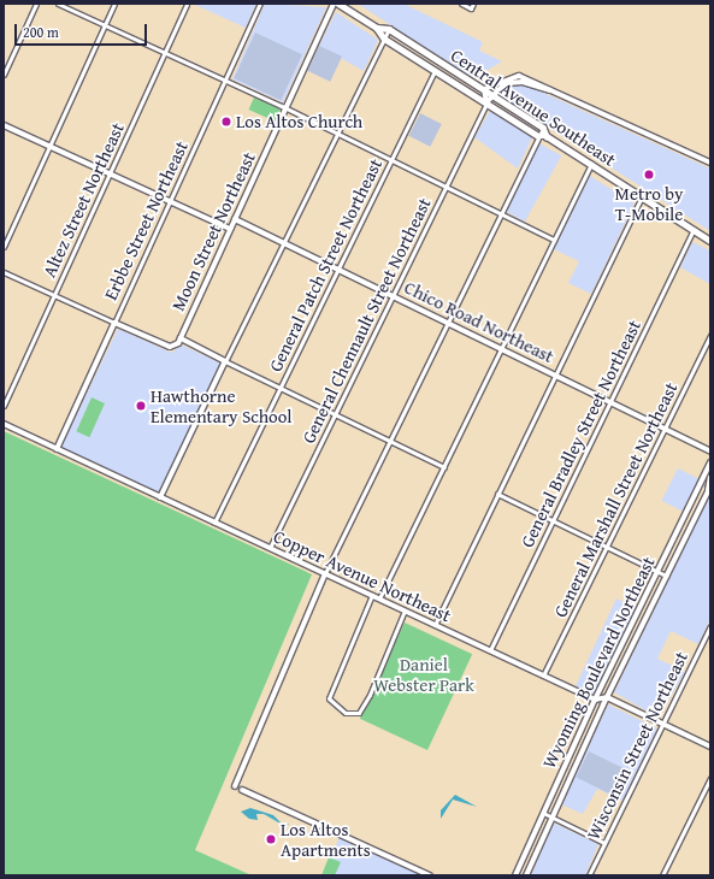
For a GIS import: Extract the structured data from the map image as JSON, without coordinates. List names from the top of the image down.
{
  "streets": {
    "main road": ["Central Avenue Southeast"],
    "street": [
      "Altez Street Northeast",
      "Erbbe Street Northeast",
      "Moon Street Northeast",
      "General Patch Street Northeast",
      "General Chennault Street Northeast",
      "Chico Road Northeast",
      "General Bradley Street Northeast",
      "General Marshall Street Northeast",
      "Copper Avenue Northeast",
      "Wyoming Boulevard Northeast",
      "Wisconsin Street Northeast"
    ]
  },
  "crossings": [
    ["Central Avenue Southeast", "General Bradley Street Northeast"],
    ["Erbbe Street Northeast", "Copper Avenue Northeast"],
    ["Moon Street Northeast", "Chico Road Northeast"],
    ["General Patch Street Northeast", "Chico Road Northeast"],
    ["General Patch Street Northeast", "Copper Avenue Northeast"],
    ["General Chennault Street Northeast", "Chico Road Northeast"],
    ["General Chennault Street Northeast", "Copper Avenue Northeast"],
    ["Chico Road Northeast", "General Bradley Street Northeast"],
    ["Chico Road Northeast", "General Marshall Street Northeast"],
    ["General Bradley Street Northeast", "Copper Avenue Northeast"],
    ["General Marshall Street Northeast", "Copper Avenue Northeast"],
    ["Copper Avenue Northeast", "Wyoming Boulevard Northeast"]
  ],
  "parks": ["Daniel Webster Park"],
  "places": [
    "Los Altos Church",
    "Metro by T-Mobile",
    "Hawthorne Elementary School",
    "Los Altos Apartments"
  ],
  "scale_bar": "200 m"
}
